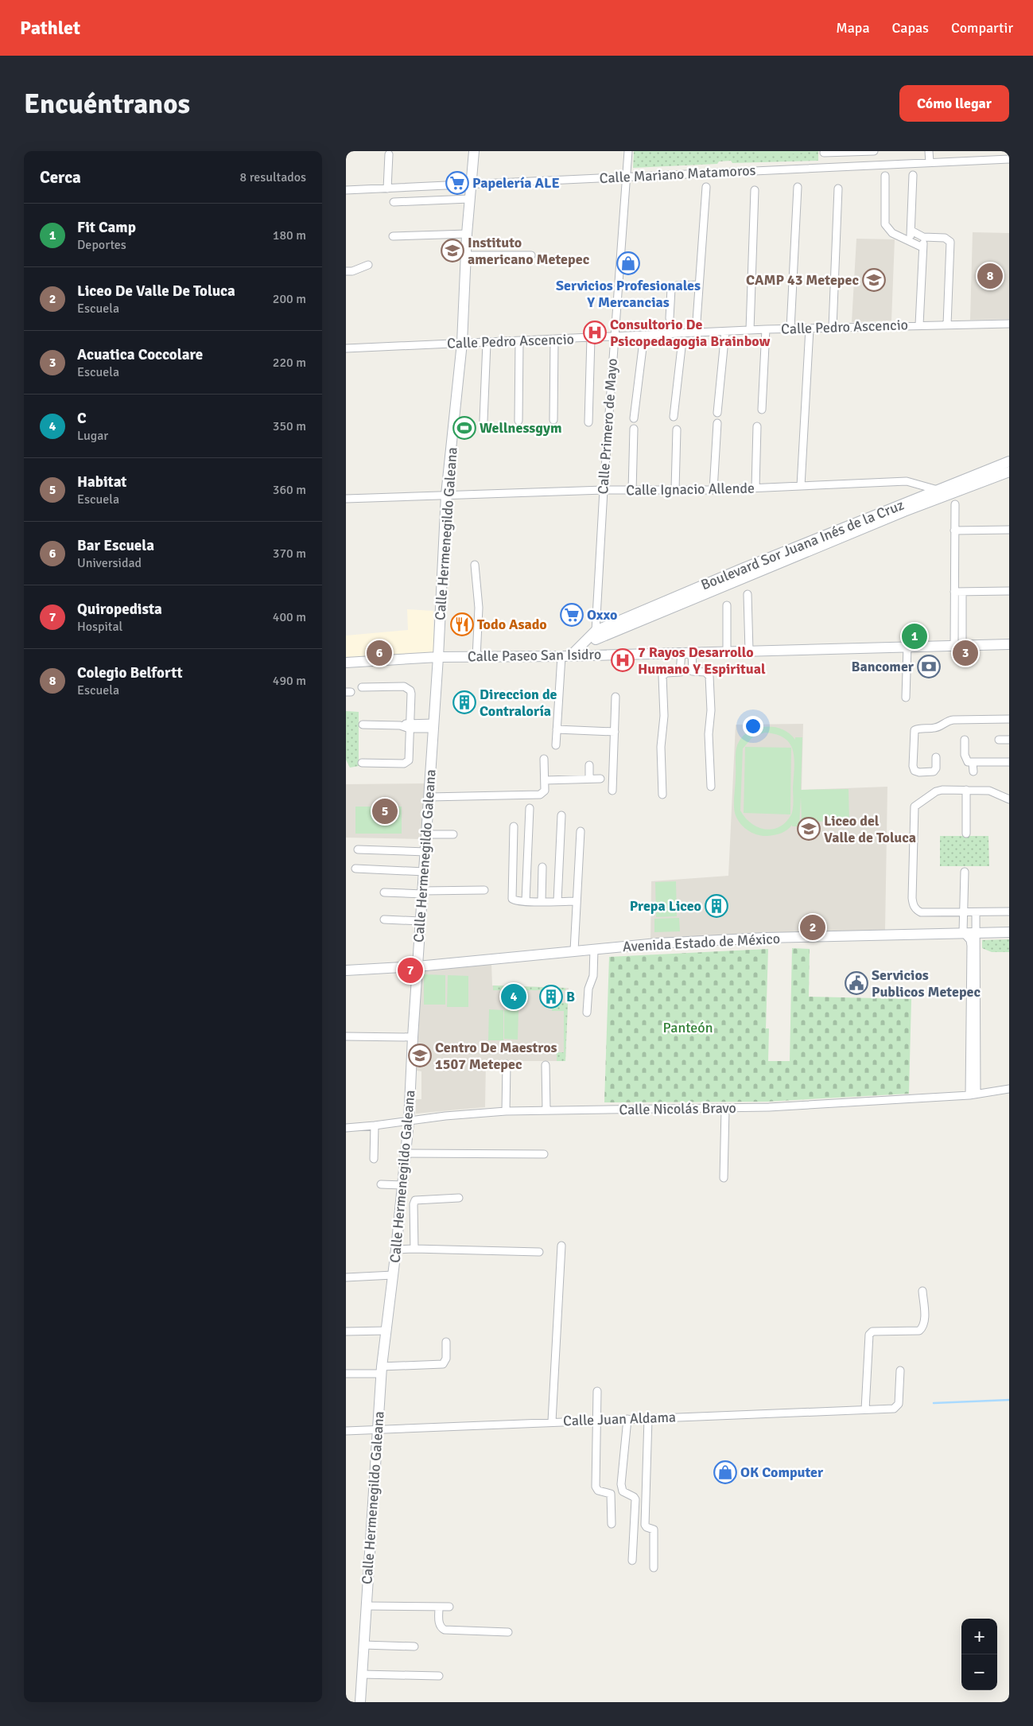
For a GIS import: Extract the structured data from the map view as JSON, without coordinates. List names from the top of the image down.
{
  "streets": {
    "main road": [
      "Calle Primero de Mayo",
      "Calle Hermenegildo Galeana",
      "Boulevard Sor Juana Inés de la Cruz",
      "Calle Paseo San Isidro",
      "Avenida Estado de México"
    ],
    "street": [
      "Calle Mariano Matamoros",
      "Calle Pedro Ascencio",
      "Calle Ignacio Allende",
      "Calle Nicolás Bravo",
      "Calle Juan Aldama"
    ]
  },
  "crossings": [
    ["Calle Mariano Matamoros", "Calle Primero de Mayo"],
    ["Calle Mariano Matamoros", "Calle Hermenegildo Galeana"],
    ["Calle Pedro Ascencio", "Calle Primero de Mayo"],
    ["Calle Pedro Ascencio", "Calle Hermenegildo Galeana"],
    ["Calle Primero de Mayo", "Calle Ignacio Allende"],
    ["Calle Primero de Mayo", "Boulevard Sor Juana Inés de la Cruz"],
    ["Calle Primero de Mayo", "Calle Paseo San Isidro"],
    ["Calle Ignacio Allende", "Calle Hermenegildo Galeana"],
    ["Calle Ignacio Allende", "Boulevard Sor Juana Inés de la Cruz"],
    ["Calle Hermenegildo Galeana", "Calle Paseo San Isidro"],
    ["Calle Hermenegildo Galeana", "Avenida Estado de México"],
    ["Calle Hermenegildo Galeana", "Calle Nicolás Bravo"],
    ["Calle Hermenegildo Galeana", "Calle Juan Aldama"]
  ],
  "parks": ["Panteón"],
  "places": {
    "supermarket": ["Papelería ALE", "Oxxo"],
    "school or university": [
      "Instituto americano Metepec",
      "CAMP 43 Metepec",
      "Liceo del Valle de Toluca",
      "Centro De Maestros 1507 Metepec"
    ],
    "shop": ["Servicios Profesionales Y Mercancias", "OK Computer"],
    "hospital": ["Consultorio De Psicopedagogia Brainbow", "7 Rayos Desarrollo Humano Y Espiritual"],
    "sports": ["Wellnessgym"],
    "restaurant": ["Todo Asado"],
    "bank": ["Bancomer"],
    "building": ["Direccion de Contraloría", "Prepa Liceo", "B"],
    "public building": ["Servicios Publicos Metepec"]
  },
  "page": {
    "header": "Pathlet",
    "nav": ["Mapa", "Capas", "Compartir"],
    "buttons": "Cómo llegar",
    "title": "Encuéntranos",
    "heading": ["Cerca", "8 resultados"],
    "list": [
      {
        "mark": "1",
        "name": "Fit Camp",
        "note": "Deportes",
        "value": "180 m"
      },
      {
        "mark": "2",
        "name": "Liceo De Valle De Toluca",
        "note": "Escuela",
        "value": "200 m"
      },
      {
        "mark": "3",
        "name": "Acuatica Coccolare",
        "note": "Escuela",
        "value": "220 m"
      },
      {
        "mark": "4",
        "name": "C",
        "note": "Lugar",
        "value": "350 m"
      },
      {
        "mark": "5",
        "name": "Habitat",
        "note": "Escuela",
        "value": "360 m"
      },
      {
        "mark": "6",
        "name": "Bar Escuela",
        "note": "Universidad",
        "value": "370 m"
      },
      {
        "mark": "7",
        "name": "Quiropedista",
        "note": "Hospital",
        "value": "400 m"
      },
      {
        "mark": "8",
        "name": "Colegio Belfortt",
        "note": "Escuela",
        "value": "490 m"
      }
    ],
    "pins": [
      "8",
      "1",
      "3",
      "6",
      "5",
      "2",
      "7",
      "4"
    ],
    "map_buttons": ["+", "−"]
  }
}
